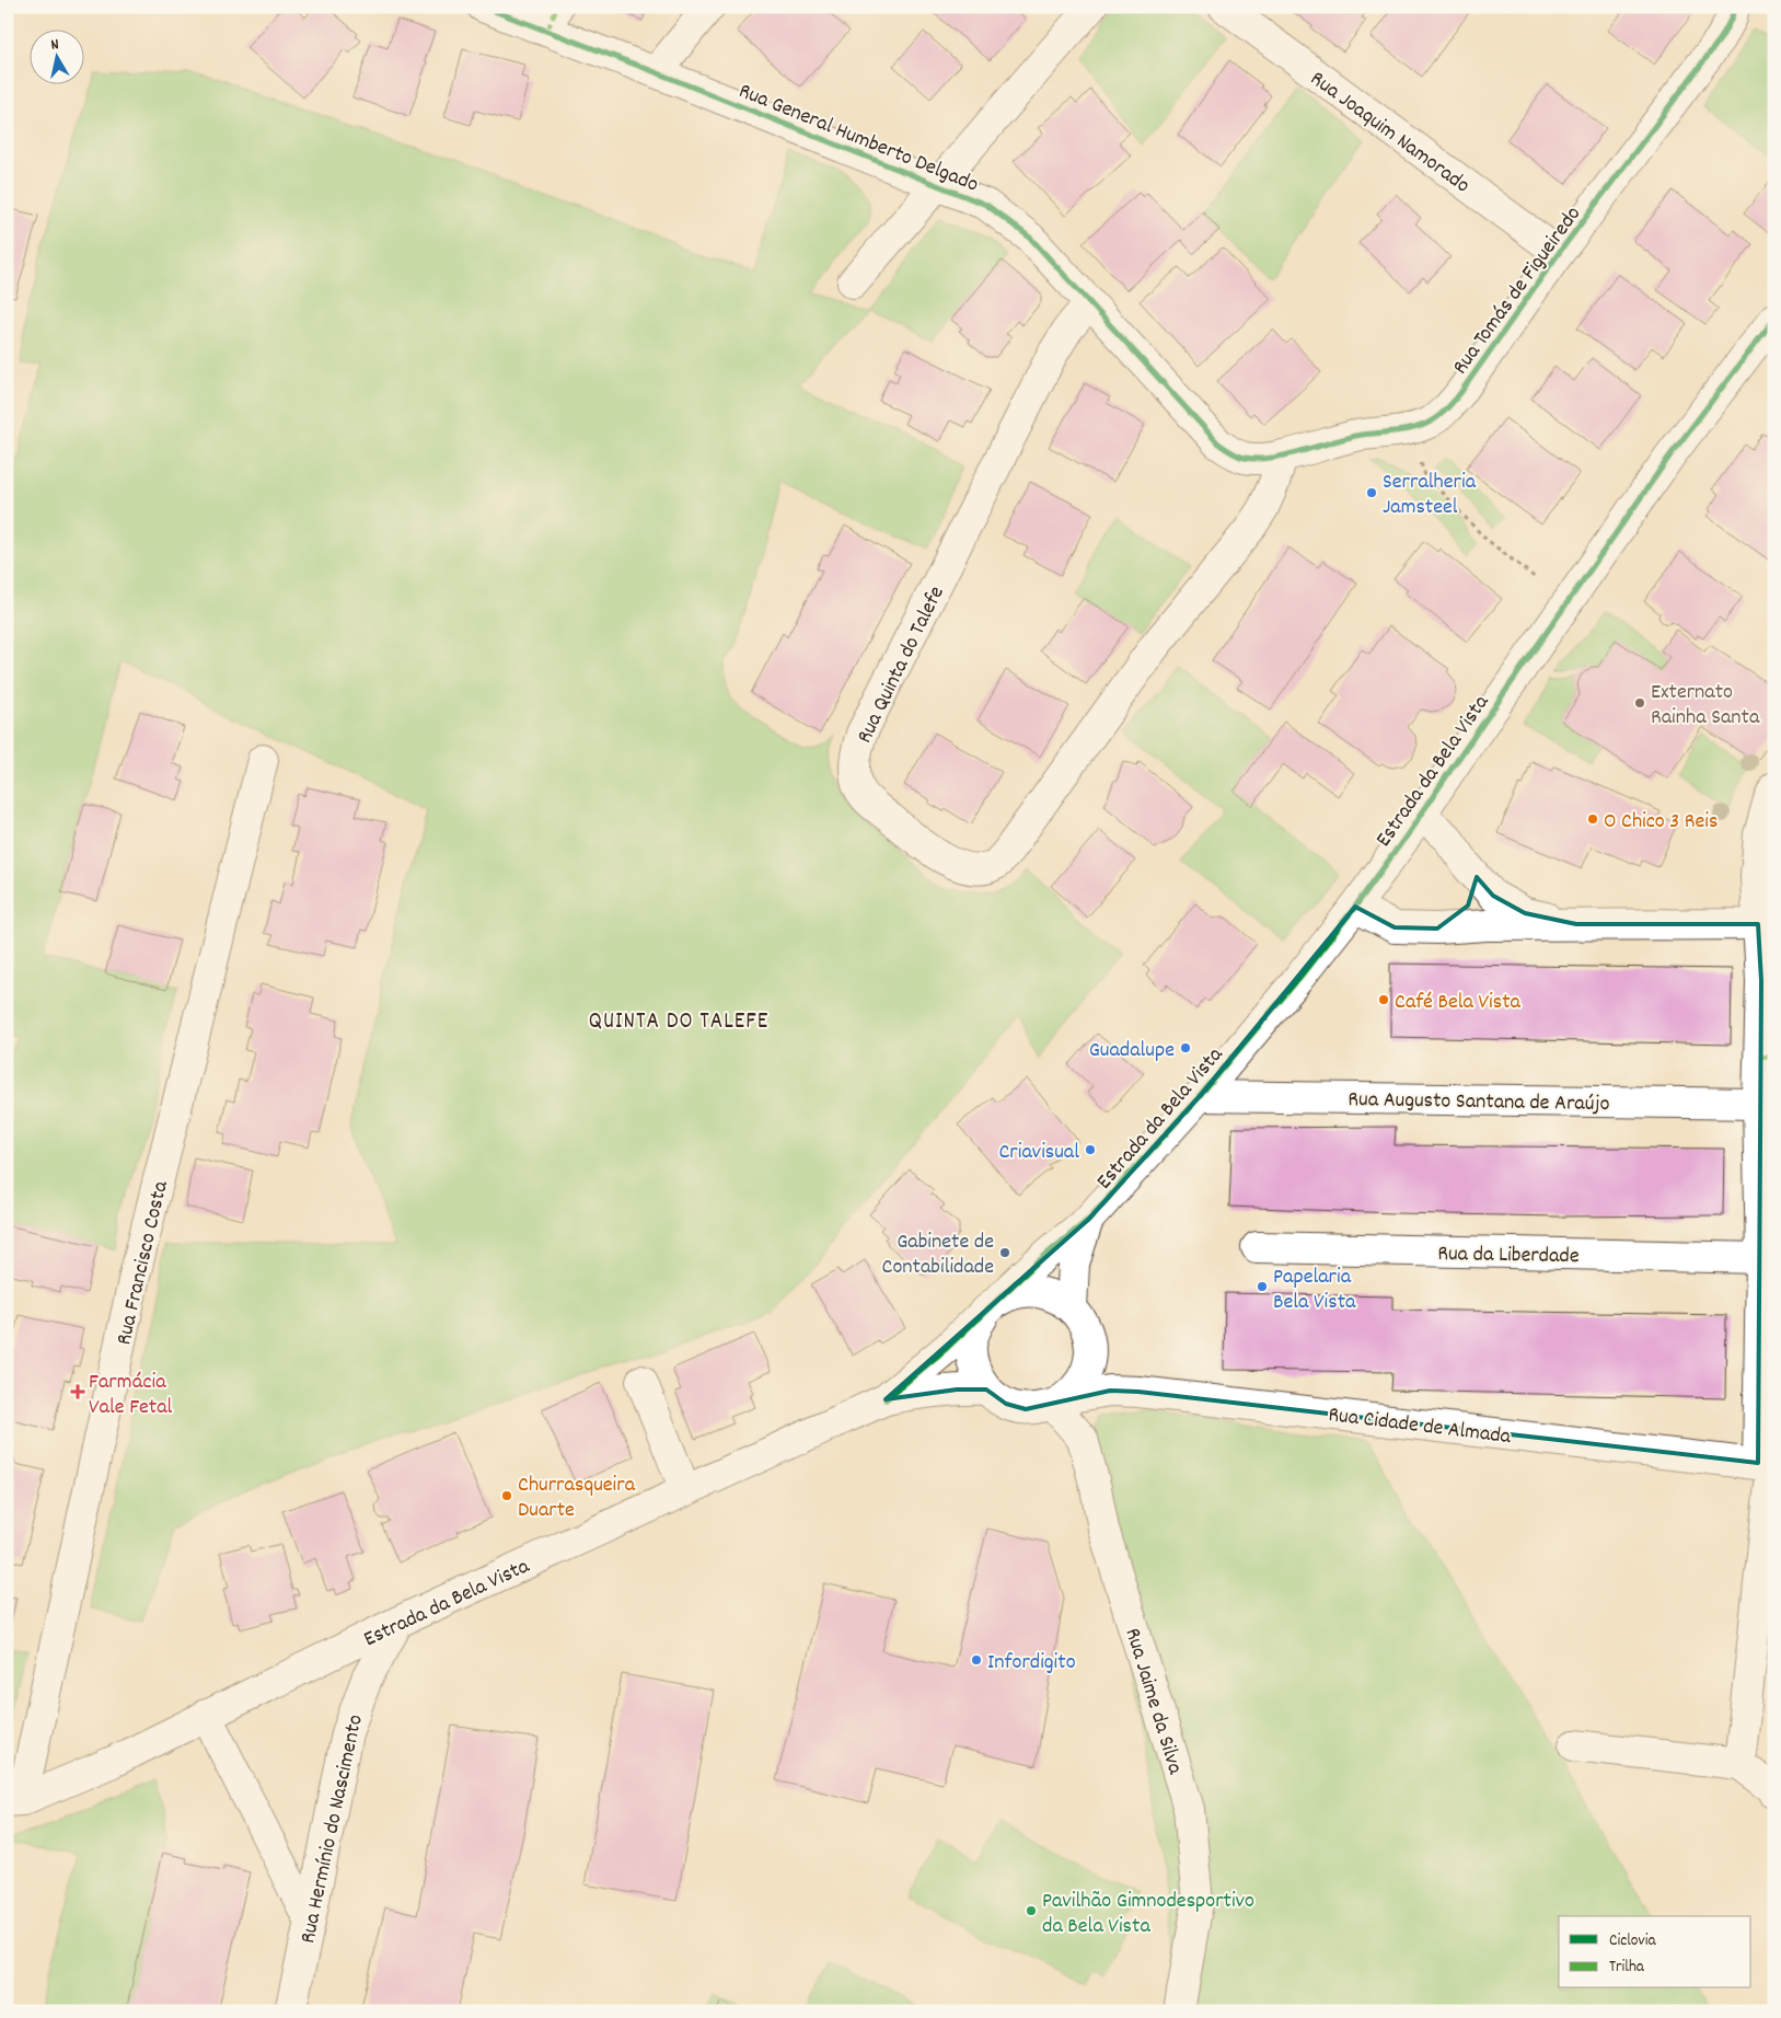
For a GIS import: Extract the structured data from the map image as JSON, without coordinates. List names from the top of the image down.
{
  "streets": {
    "street": [
      "Rua Joaquim Namorado",
      "Rua General Humberto Delgado",
      "Rua Tomás de Figueiredo",
      "Rua Quinta do Talefe",
      "Estrada da Bela Vista",
      "Rua Augusto Santana de Araújo",
      "Rua da Liberdade",
      "Rua Francisco Costa",
      "Rua Cidade de Almada",
      "Rua Jaime da Silva",
      "Rua Hermínio do Nascimento"
    ]
  },
  "crossings": [
    ["Rua Joaquim Namorado", "Rua Tomás de Figueiredo"],
    ["Rua General Humberto Delgado", "Rua Tomás de Figueiredo"],
    ["Rua General Humberto Delgado", "Rua Quinta do Talefe"],
    ["Estrada da Bela Vista", "Rua Augusto Santana de Araújo"],
    ["Estrada da Bela Vista", "Rua Francisco Costa"],
    ["Estrada da Bela Vista", "Rua Cidade de Almada"],
    ["Estrada da Bela Vista", "Rua Jaime da Silva"],
    ["Estrada da Bela Vista", "Rua Hermínio do Nascimento"],
    ["Rua Cidade de Almada", "Rua Jaime da Silva"]
  ],
  "districts": ["QUINTA DO TALEFE"],
  "places": {
    "other": [
      "Serralheria Jamsteel",
      "Externato Rainha Santa",
      "O Chico 3 Reis",
      "Café Bela Vista",
      "Guadalupe",
      "Criavisual",
      "Gabinete de Contabilidade",
      "Papelaria Bela Vista",
      "Churrasqueira Duarte",
      "Infordigito",
      "Pavilhão Gimnodesportivo da Bela Vista"
    ],
    "health": ["Farmácia Vale Fetal"]
  },
  "legend": ["Ciclovia", "Trilha"],
  "north": "top"
}
